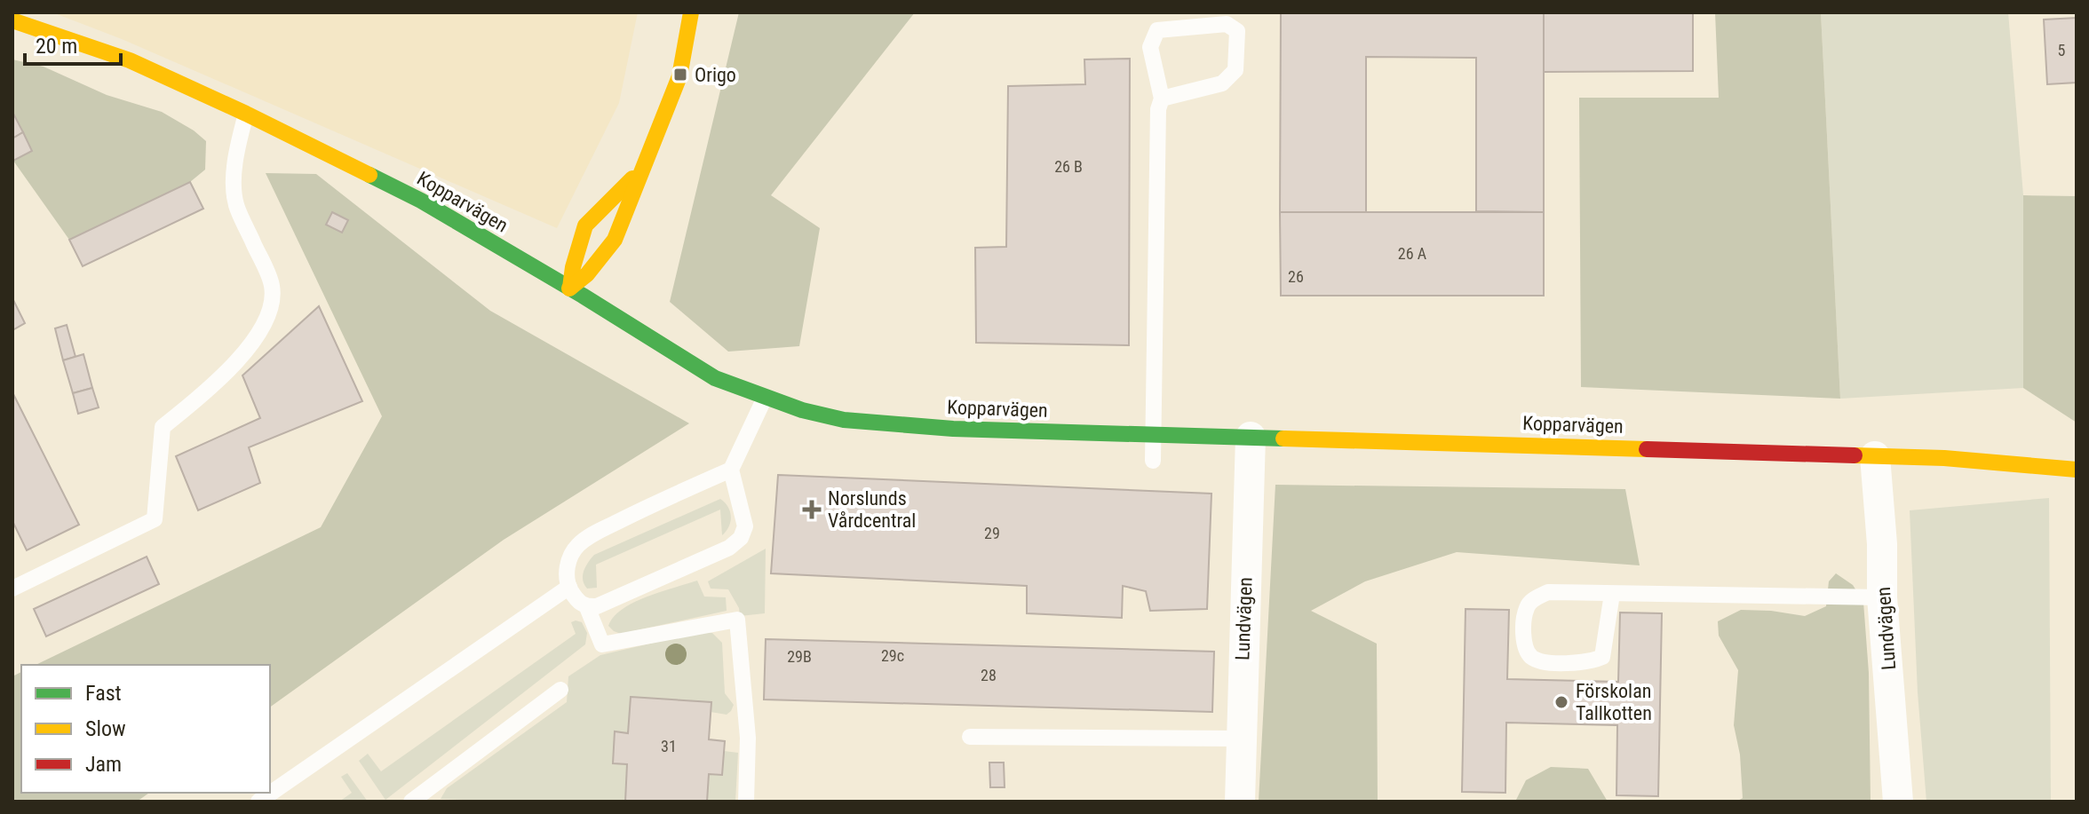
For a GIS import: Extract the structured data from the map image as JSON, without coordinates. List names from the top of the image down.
{
  "streets": {
    "street": ["Kopparvägen", "Lundvägen"]
  },
  "crossings": [
    ["Kopparvägen", "Lundvägen"]
  ],
  "places": {
    "transit": ["Origo"],
    "health": ["Norslunds Vårdcentral"],
    "other": ["Förskolan Tallkotten"]
  },
  "house_numbers": [
    "5",
    "26 B",
    "26 A",
    "26",
    "29",
    "29c",
    "29B",
    "28",
    "31"
  ],
  "legend": ["Fast", "Slow", "Jam"],
  "scale_bar": "20 m"
}
